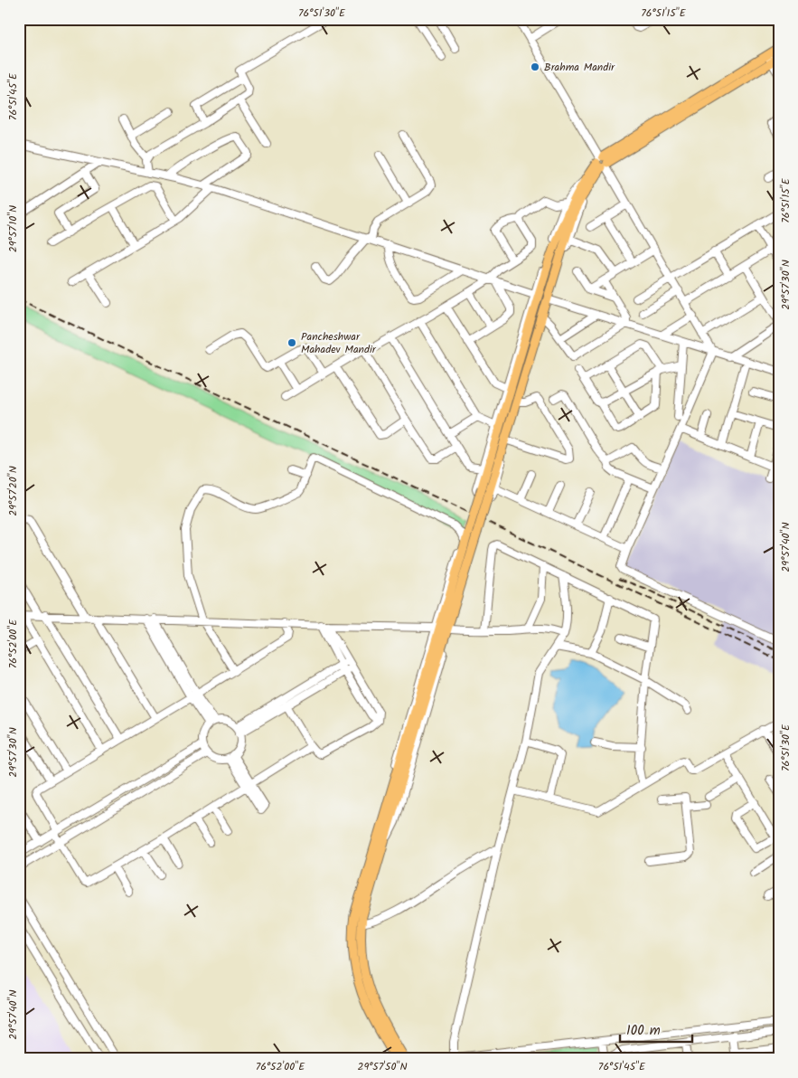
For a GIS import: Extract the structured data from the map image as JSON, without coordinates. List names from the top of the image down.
{
  "places": ["Brahma Mandir", "Pancheshwar Mahadev Mandir"],
  "scale_bar": "100 m",
  "coordinates": [
    "76°51'30\"E",
    "76°51'15\"E",
    "76°51'45\"E",
    "29°57'10\"N",
    "29°57'30\"N",
    "29°57'20\"N",
    "29°57'40\"N",
    "76°52'00\"E",
    "29°57'50\"N"
  ]
}
